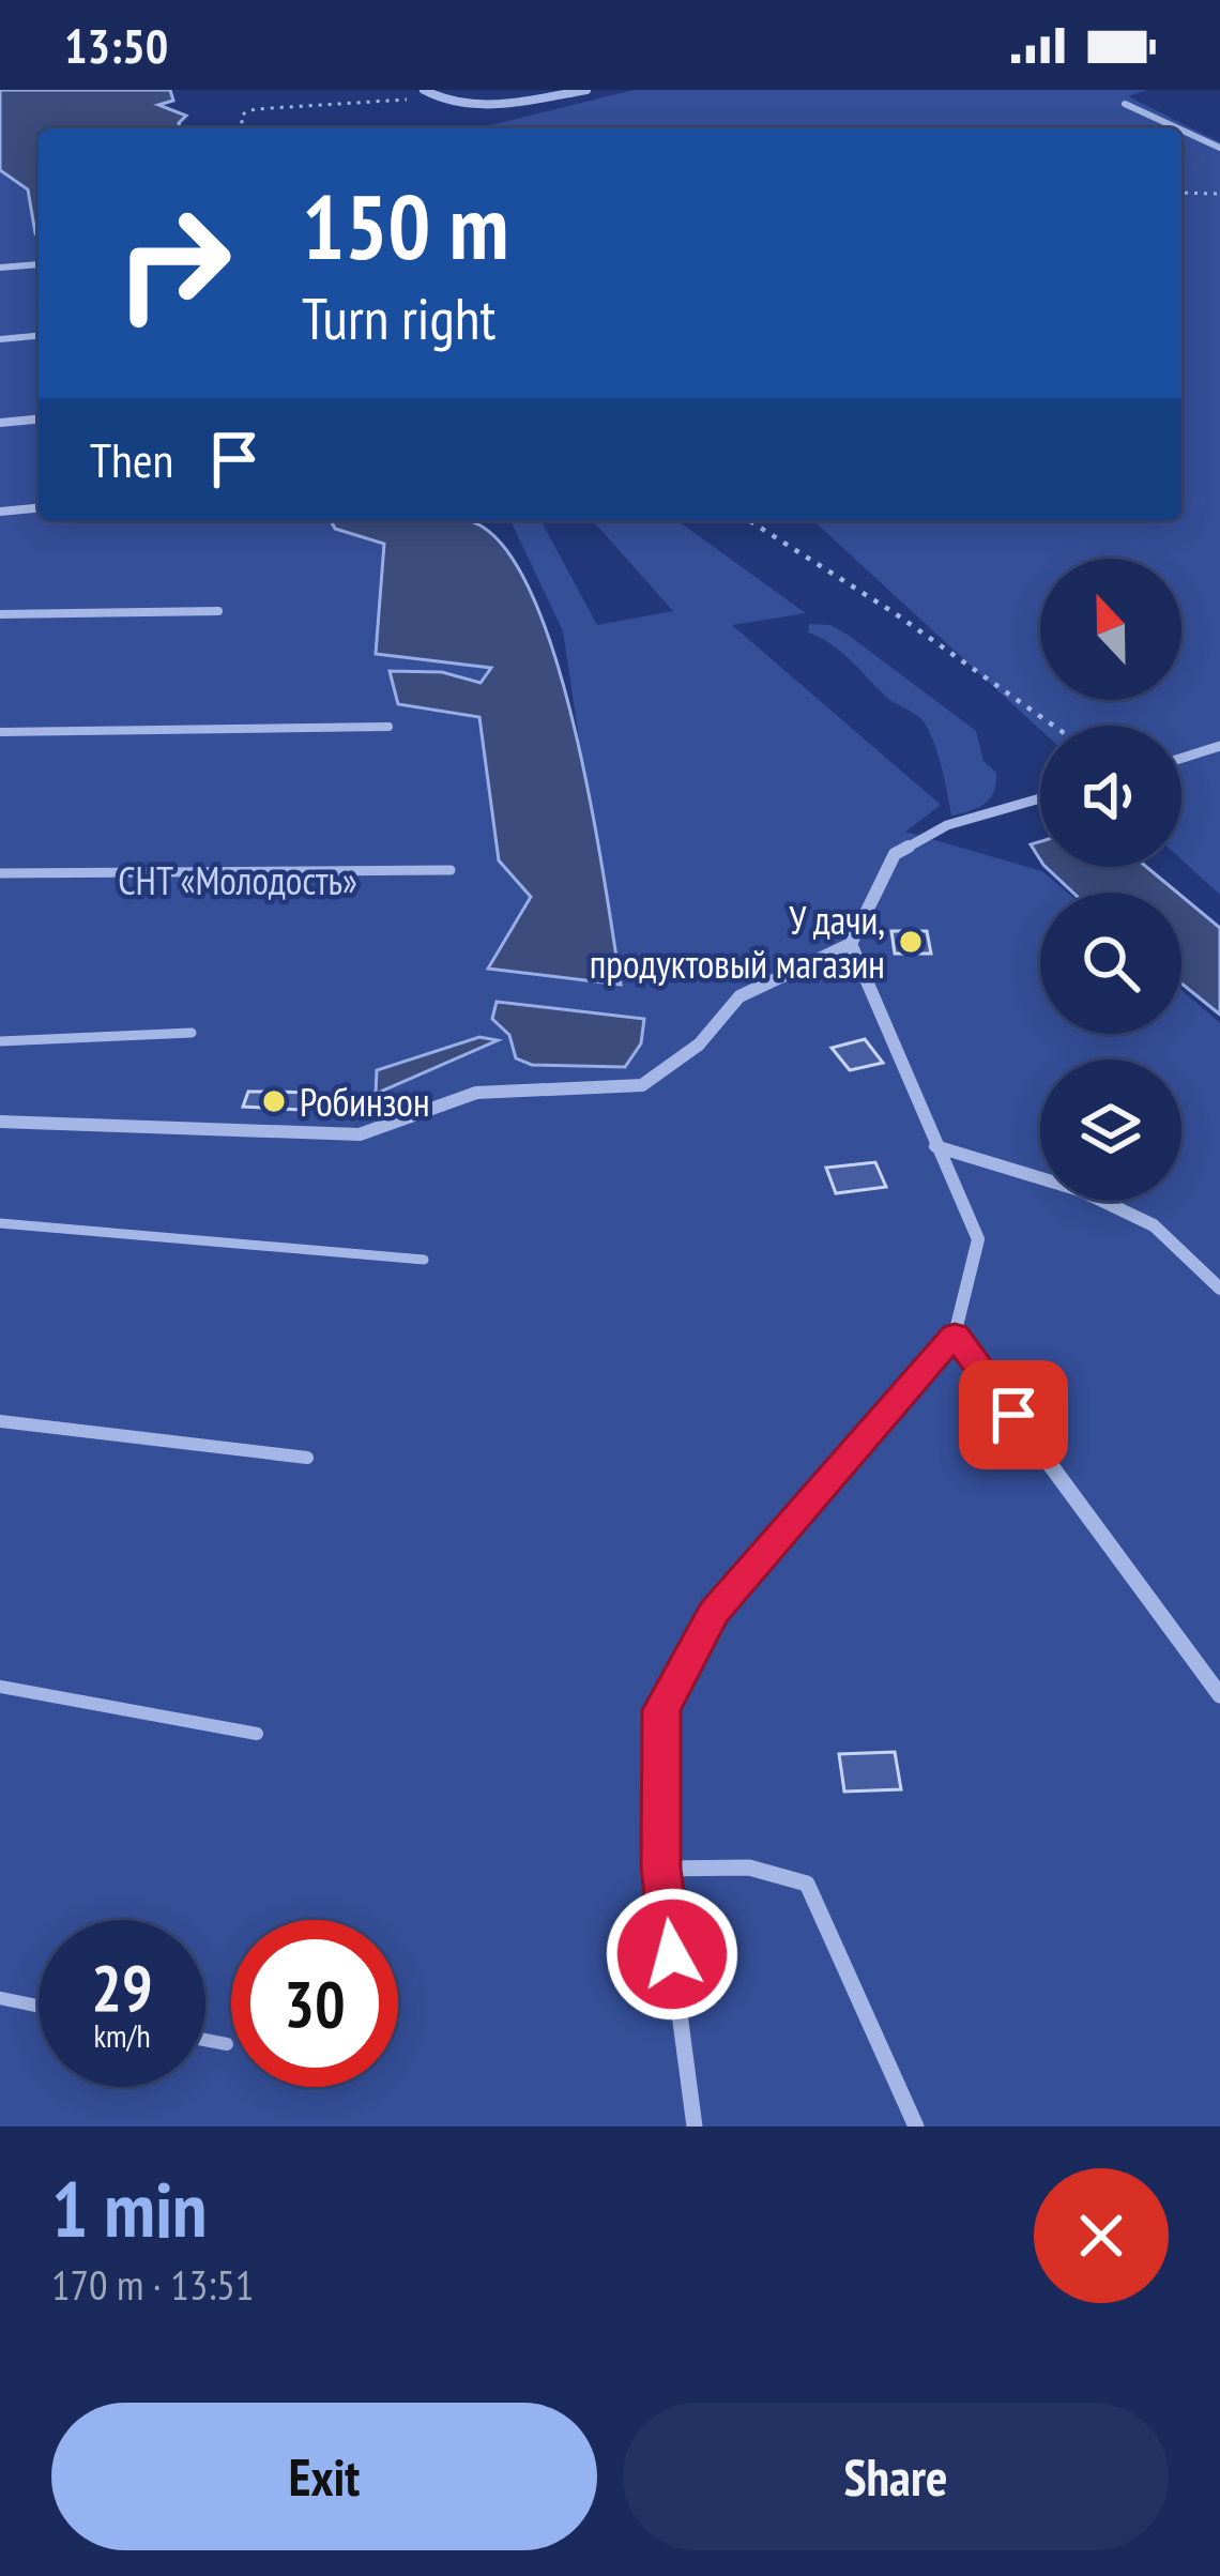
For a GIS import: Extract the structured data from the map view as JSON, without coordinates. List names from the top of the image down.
{
  "parks": ["СНТ «Молодость»"],
  "places": ["У дачи, продуктовый магазин", "Робинзон"],
  "north": "top",
  "page": {
    "status": "13:50",
    "turn": ["150 m", "Turn right"],
    "then": "Then",
    "speed": "29 km/h",
    "limit": "30",
    "heading": ["1 min", "170 m · 13:51"],
    "buttons": ["Exit", "Share"]
  }
}
